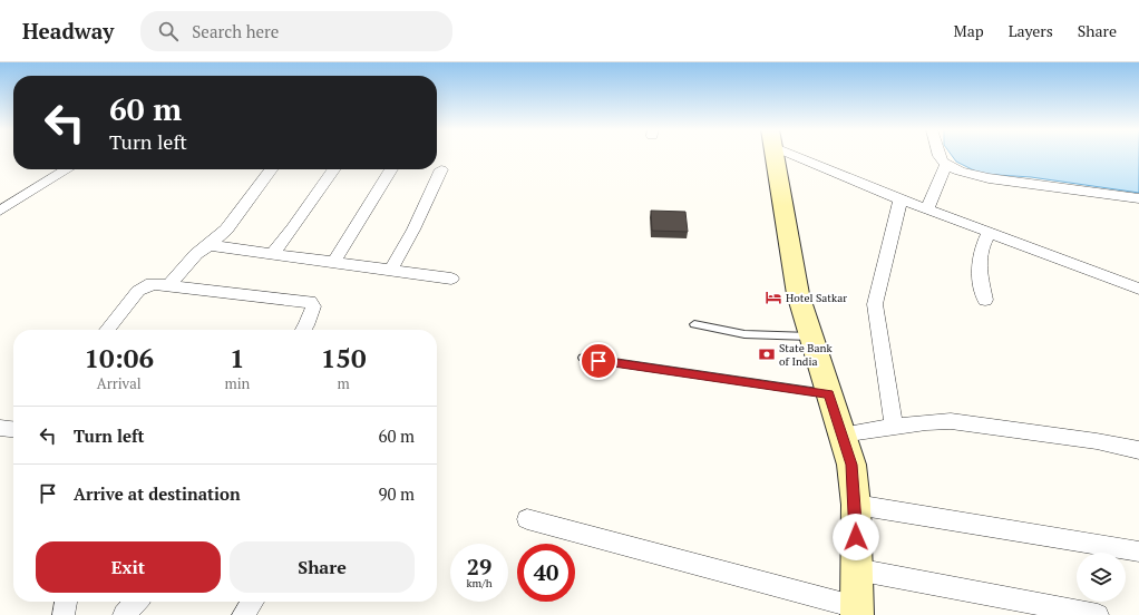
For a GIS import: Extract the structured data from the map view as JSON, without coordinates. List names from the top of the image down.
{
  "places": {
    "hotel": ["Hotel Satkar"],
    "bank": ["State Bank of India"]
  },
  "page": {
    "header": "Headway",
    "search": "Search here",
    "nav": ["Map", "Layers", "Share"],
    "turn": ["60 m", "Turn left"],
    "eta": [
      "10:06",
      "Arrival",
      "1",
      "min",
      "150",
      "m"
    ],
    "list": [
      {
        "name": "Turn left",
        "value": "60 m"
      },
      {
        "name": "Arrive at destination",
        "value": "90 m"
      }
    ],
    "buttons": ["Exit", "Share"],
    "speed": "29 km/h",
    "limit": "40"
  }
}
